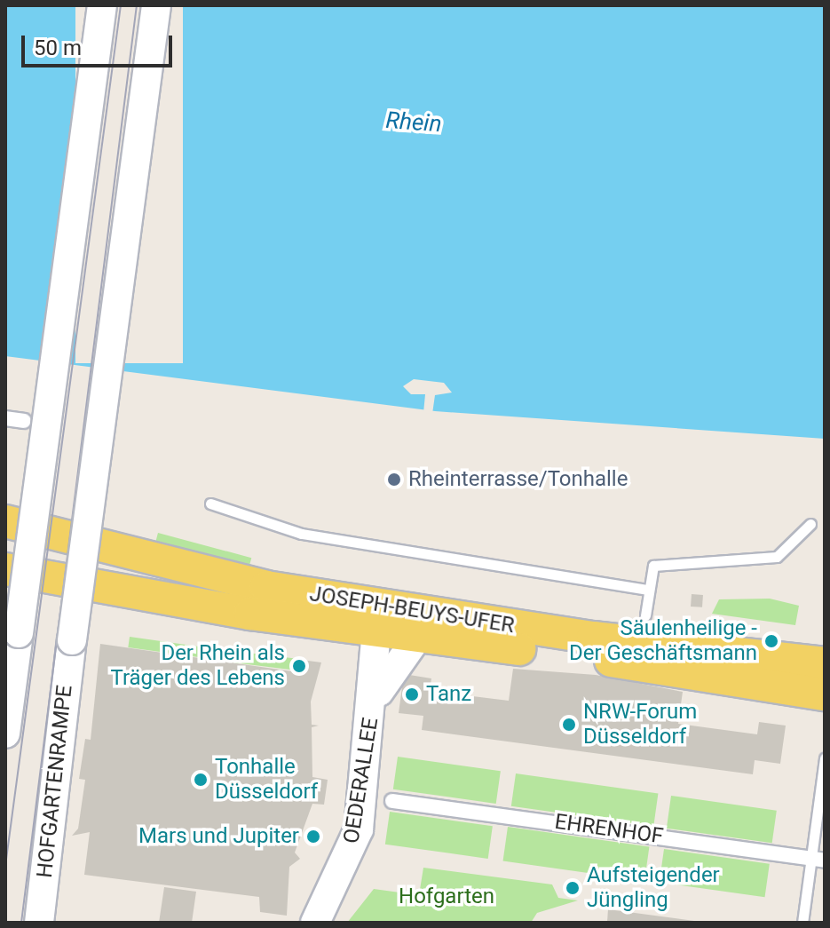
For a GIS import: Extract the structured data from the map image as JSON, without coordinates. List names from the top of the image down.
{
  "streets": {
    "main road": ["JOSEPH-BEUYS-UFER", "OEDERALLEE", "HOFGARTENRAMPE"],
    "street": ["EHRENHOF"]
  },
  "crossings": [
    ["JOSEPH-BEUYS-UFER", "OEDERALLEE"]
  ],
  "water": ["Rhein"],
  "parks": ["Hofgarten"],
  "places": [
    "Rheinterrasse/Tonhalle",
    "Säulenheilige - Der Geschäftsmann",
    "Der Rhein als Träger des Lebens",
    "Tanz",
    "NRW-Forum Düsseldorf",
    "Tonhalle Düsseldorf",
    "Mars und Jupiter",
    "Aufsteigender Jüngling"
  ],
  "scale_bar": "50 m"
}
